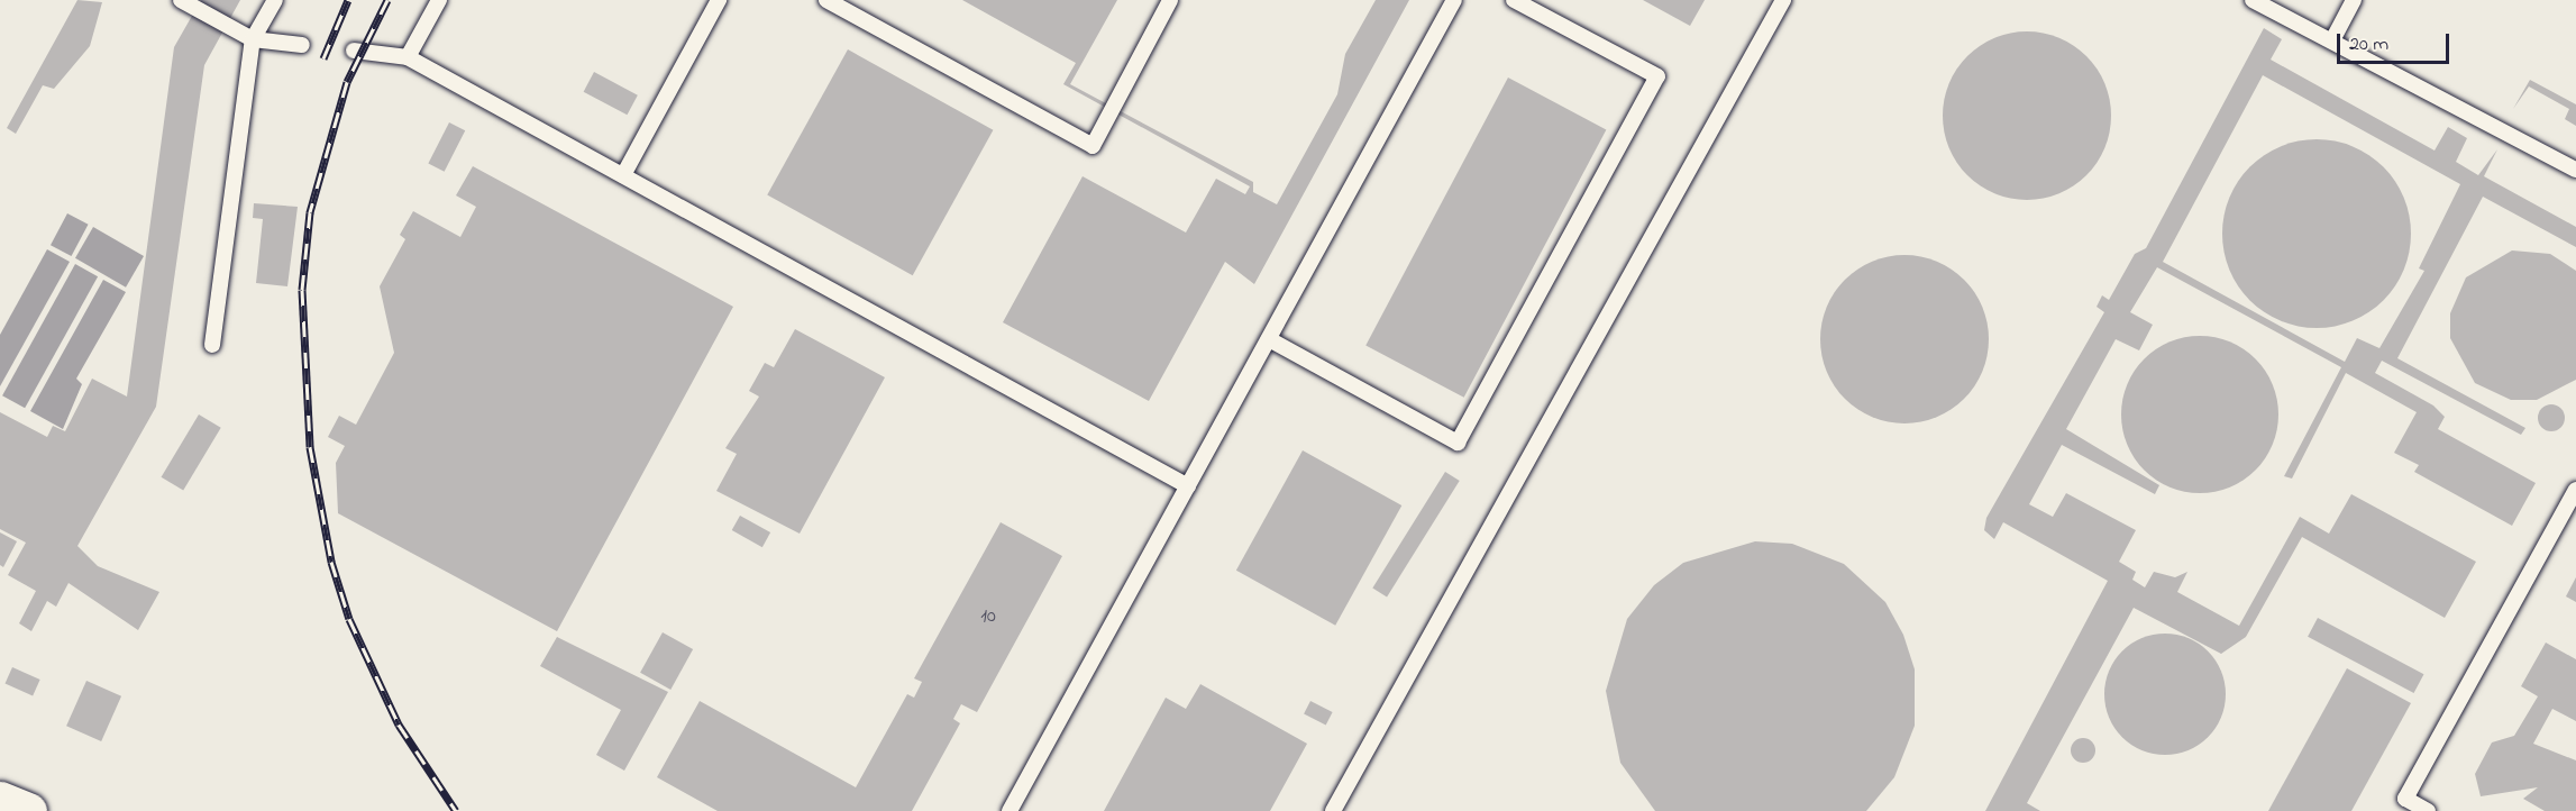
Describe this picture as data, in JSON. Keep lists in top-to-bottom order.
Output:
{
  "house_numbers": ["10"],
  "scale_bar": "20 m"
}
